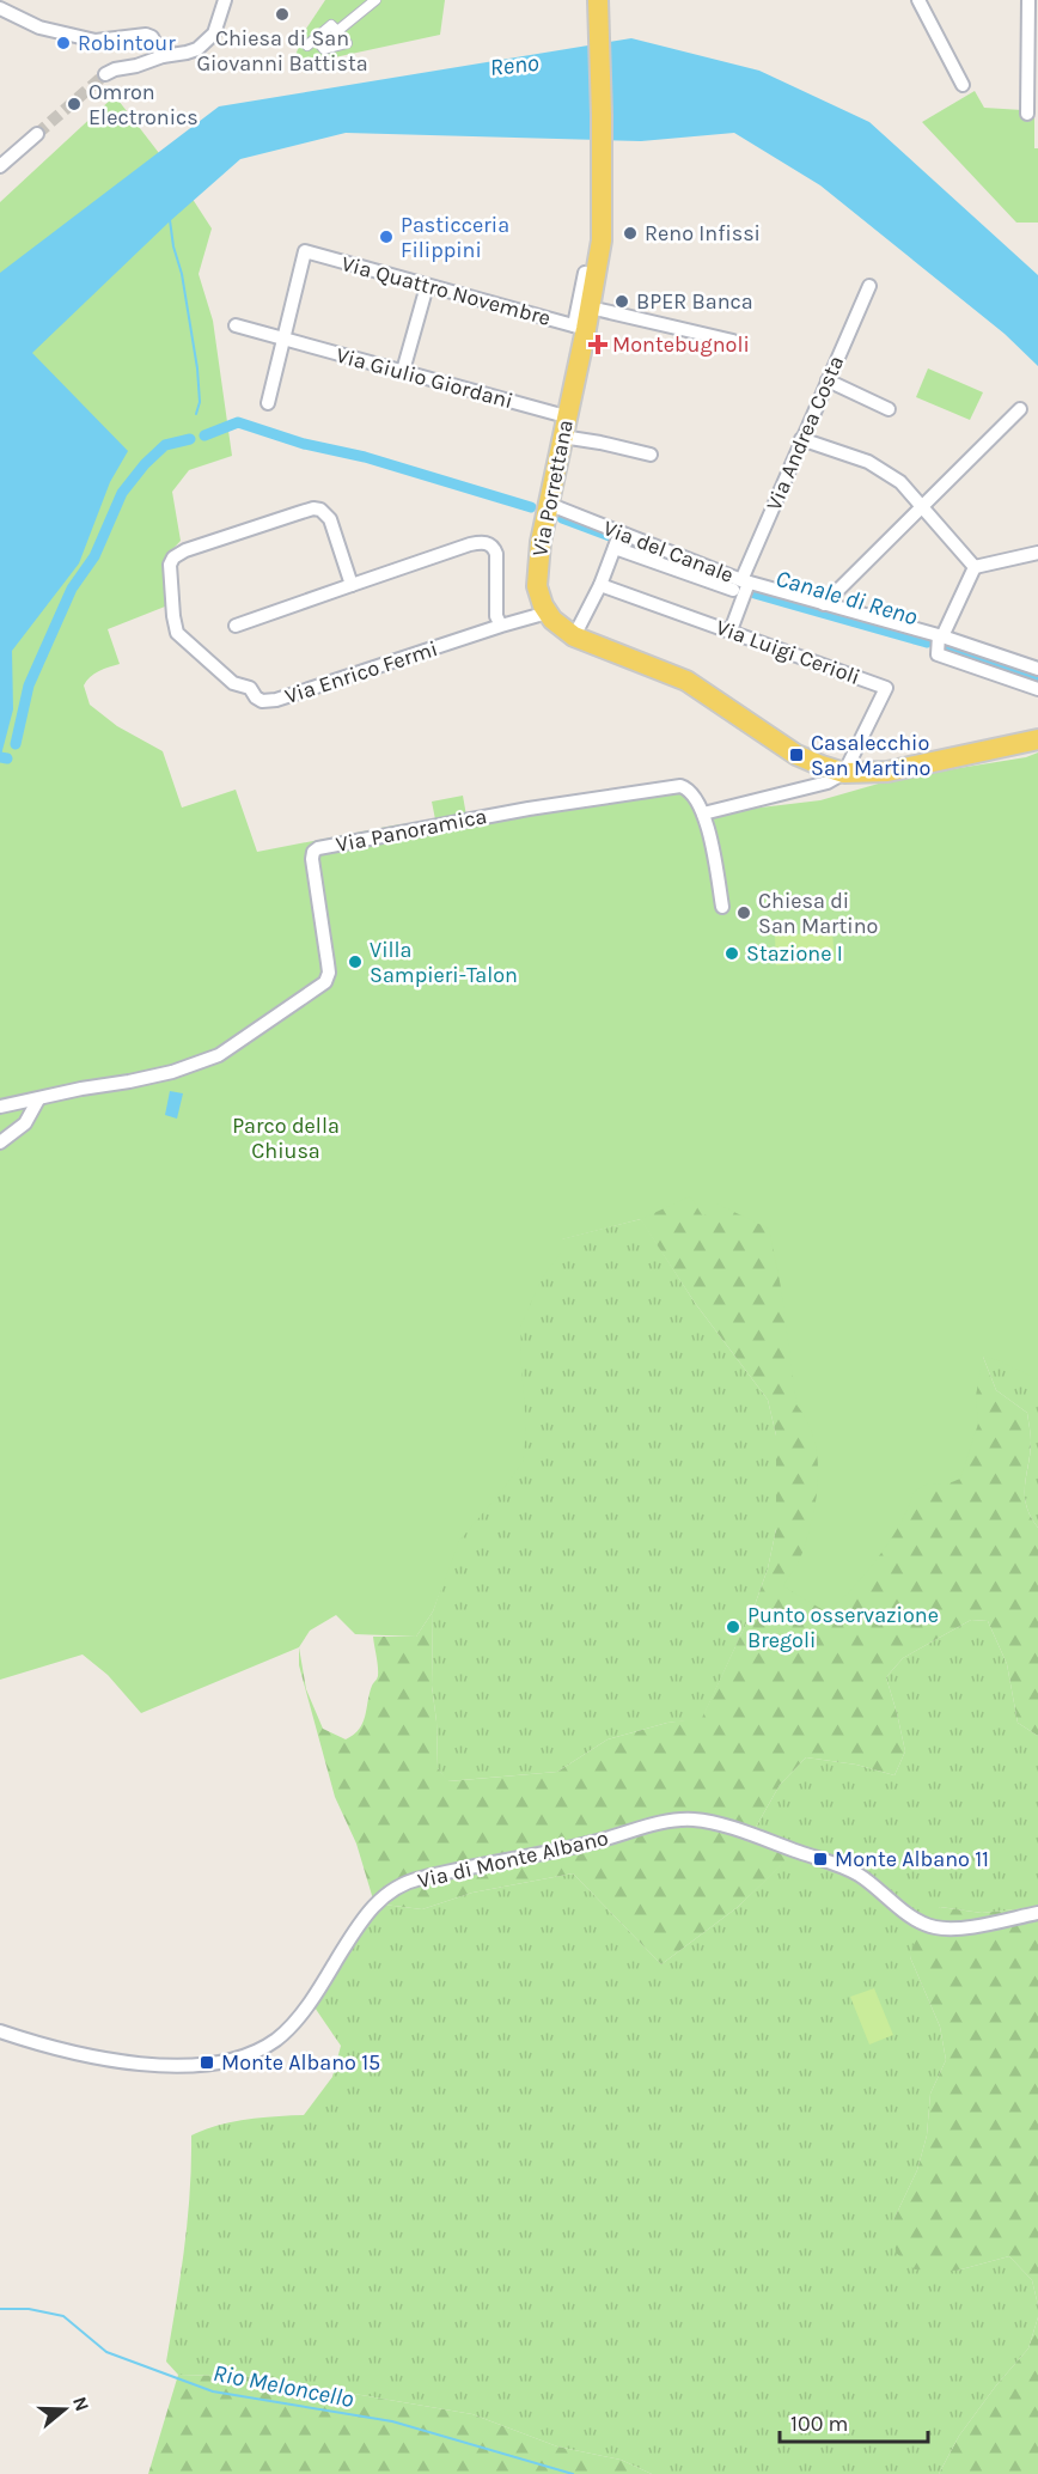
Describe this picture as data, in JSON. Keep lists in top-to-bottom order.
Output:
{
  "streets": {
    "main road": ["Via Porrettana"],
    "street": [
      "Via Quattro Novembre",
      "Via Giulio Giordani",
      "Via Andrea Costa",
      "Via del Canale",
      "Via Luigi Cerioli",
      "Via Enrico Fermi",
      "Via Panoramica",
      "Via di Monte Albano"
    ]
  },
  "crossings": [
    ["Via Quattro Novembre", "Via Giulio Giordani"],
    ["Via Quattro Novembre", "Via Porrettana"],
    ["Via Giulio Giordani", "Via Porrettana"],
    ["Via Andrea Costa", "Via del Canale"],
    ["Via Andrea Costa", "Via Luigi Cerioli"],
    ["Via Porrettana", "Via del Canale"]
  ],
  "water": ["Reno", "Canale di Reno", "Rio Meloncello"],
  "parks": ["Parco della Chiusa"],
  "places": {
    "other": [
      "Chiesa di San Giovanni Battista",
      "Robintour",
      "Omron Electronics",
      "Reno Infissi",
      "Pasticceria Filippini",
      "BPER Banca",
      "Chiesa di San Martino",
      "Stazione I",
      "Villa Sampieri-Talon",
      "Punto osservazione Bregoli"
    ],
    "health": ["Montebugnoli"],
    "transit": ["Casalecchio San Martino", "Monte Albano 11", "Monte Albano 15"]
  },
  "scale_bar": "100 m",
  "north": "right"
}
